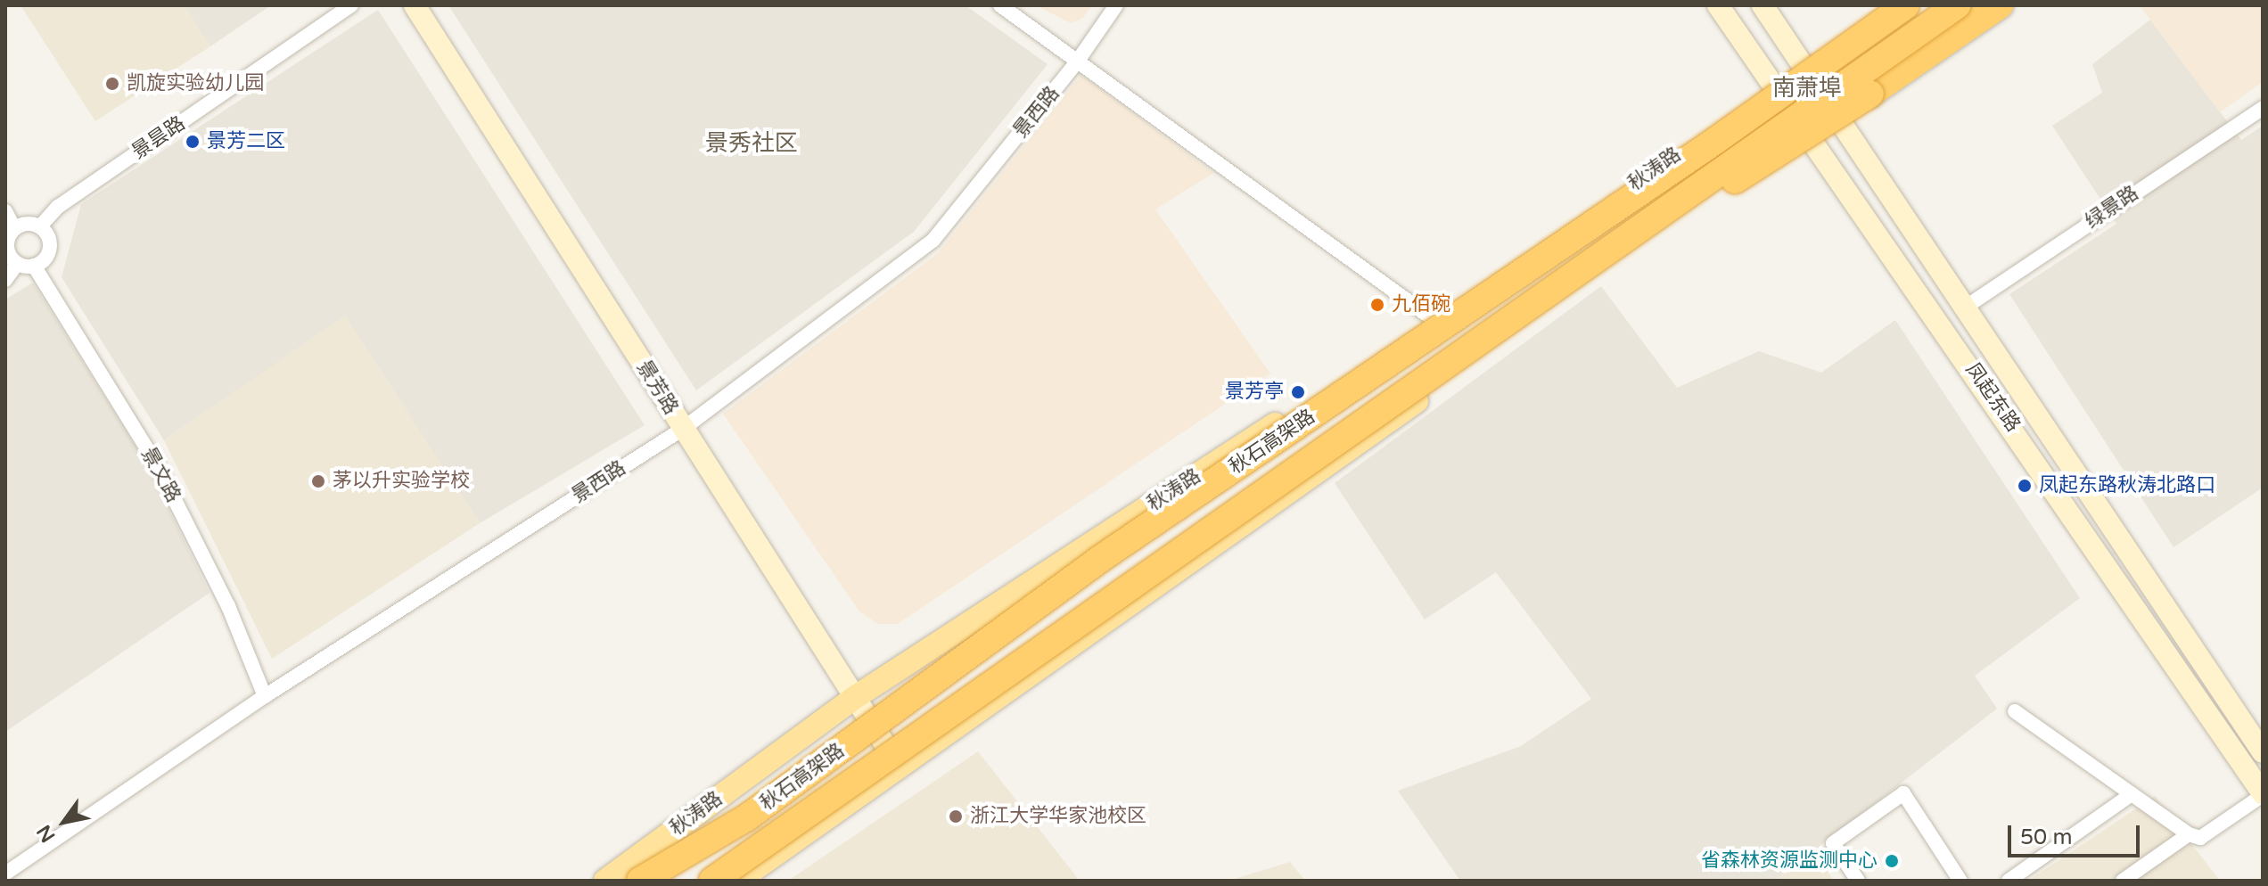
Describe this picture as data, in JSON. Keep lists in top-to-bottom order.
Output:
{
  "streets": {
    "highway": ["秋石高架路"],
    "main road": ["秋涛路", "景芳路", "凤起东路"],
    "street": [
      "景西路",
      "景昙路",
      "绿景路",
      "景文路"
    ]
  },
  "crossings": [
    ["景西路", "景芳路"],
    ["景西路", "景文路"],
    ["景昙路", "景文路"],
    ["秋涛路", "景芳路"],
    ["秋涛路", "凤起东路"],
    ["绿景路", "凤起东路"]
  ],
  "districts": ["南萧埠", "景秀社区"],
  "places": [
    "凯旋实验幼儿园",
    "景芳二区",
    "九佰碗",
    "景芳亭",
    "茅以升实验学校",
    "凤起东路秋涛北路口",
    "浙江大学华家池校区",
    "省森林资源监测中心"
  ],
  "scale_bar": "50 m",
  "north": "bottom left"
}
